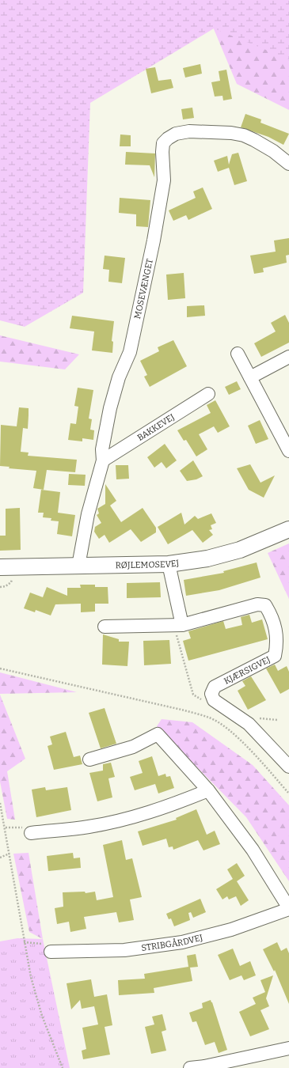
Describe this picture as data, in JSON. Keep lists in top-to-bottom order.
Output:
{
  "streets": {
    "street": [
      "MOSEVÆNGET",
      "BAKKEVEJ",
      "RØJLEMOSEVEJ",
      "KJÆRSIGVEJ",
      "STRIBGÅRDVEJ"
    ]
  },
  "crossings": [
    ["MOSEVÆNGET", "BAKKEVEJ"],
    ["MOSEVÆNGET", "RØJLEMOSEVEJ"]
  ]
}
